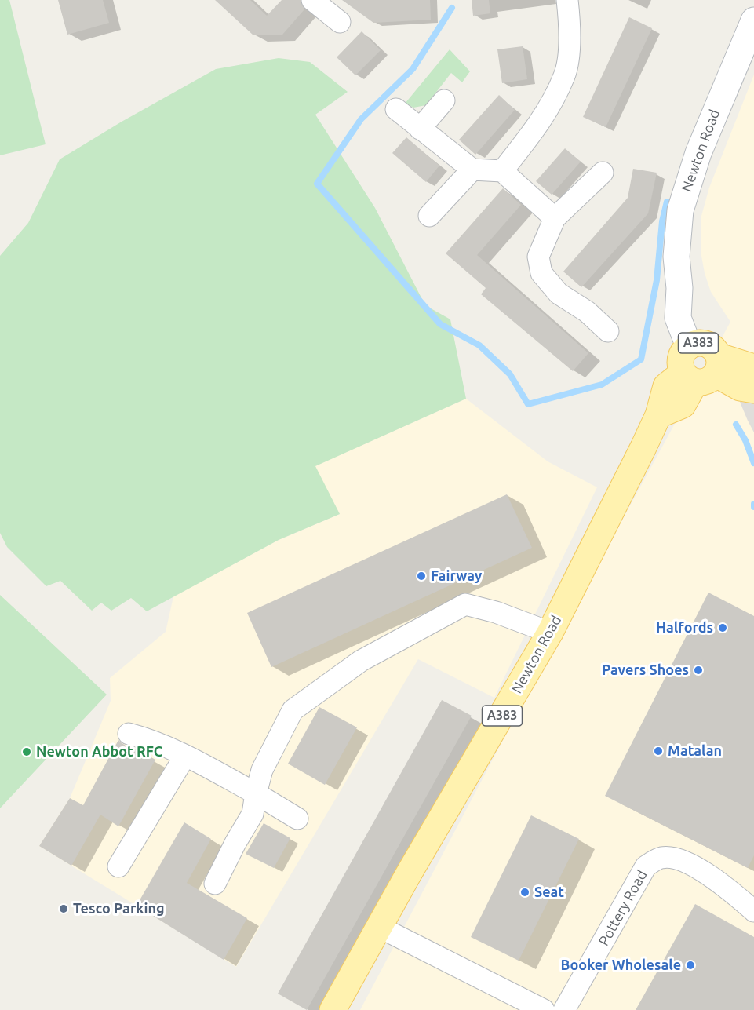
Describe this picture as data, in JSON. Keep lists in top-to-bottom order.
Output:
{
  "streets": {
    "main road": ["Newton Road", "A383"],
    "street": ["Pottery Road"]
  },
  "crossings": [
    ["Newton Road", "A383"]
  ],
  "places": [
    "Fairway",
    "Halfords",
    "Pavers Shoes",
    "Matalan",
    "Newton Abbot RFC",
    "Seat",
    "Tesco Parking",
    "Booker Wholesale"
  ]
}
